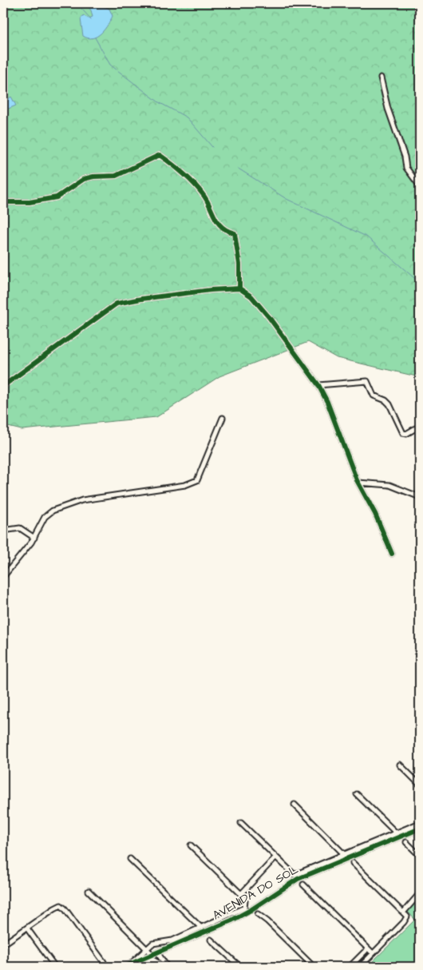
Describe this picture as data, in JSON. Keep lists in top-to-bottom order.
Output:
{
  "streets": {
    "street": ["AVENIDA DO SOL"]
  }
}
